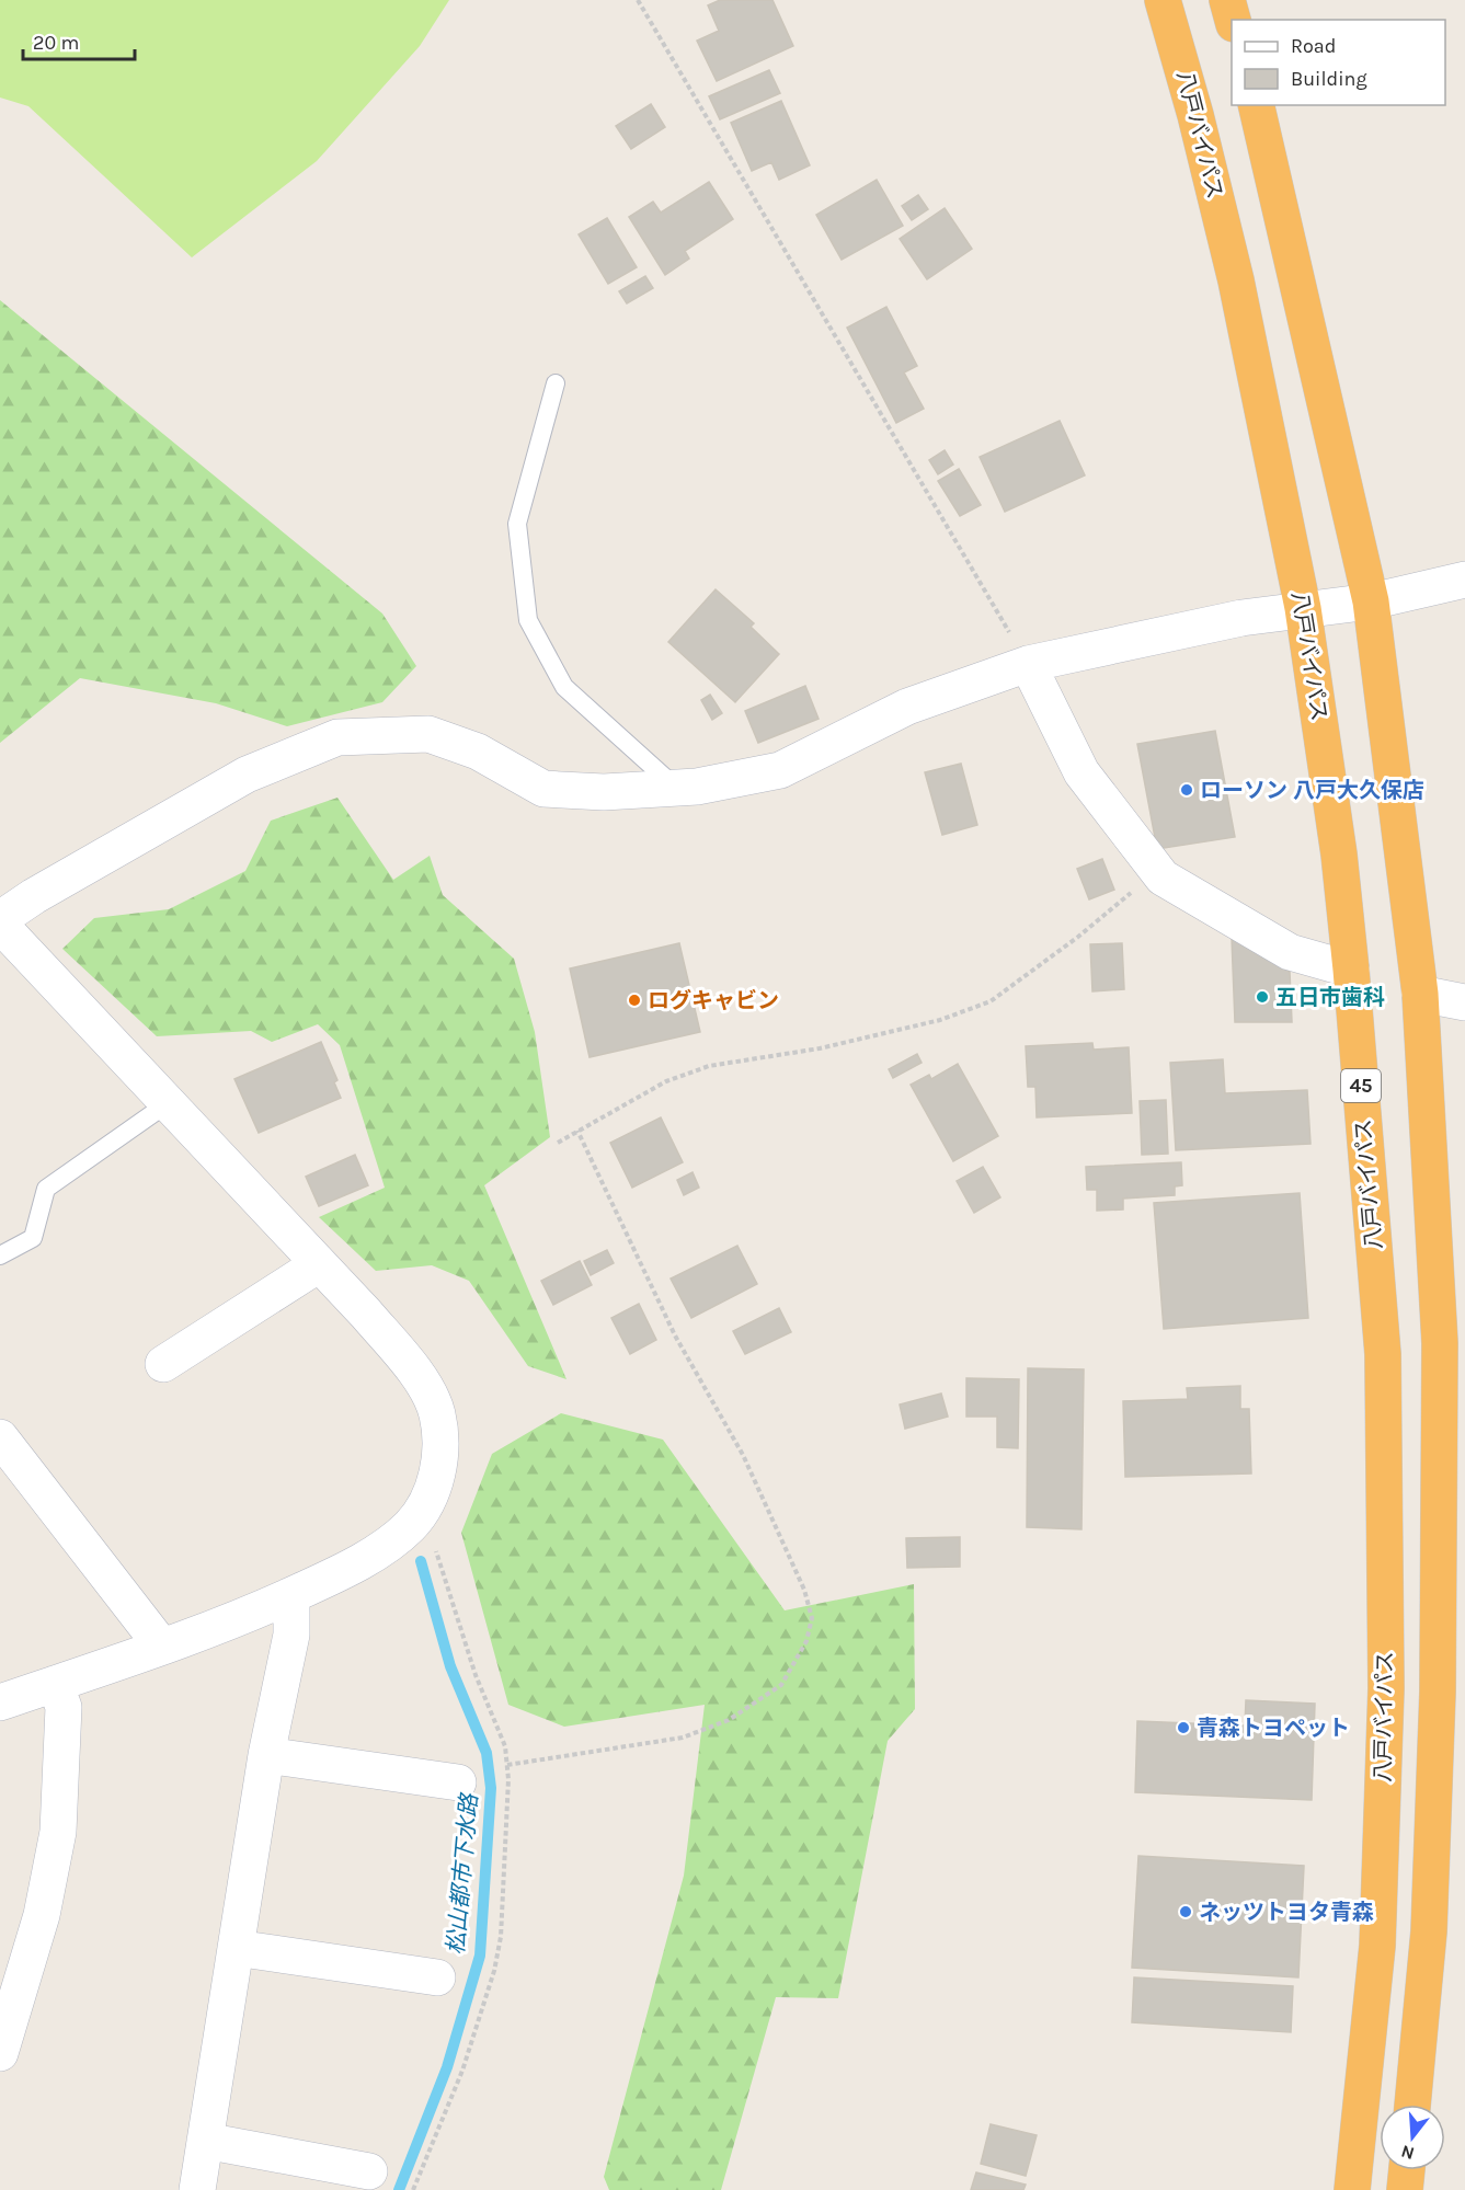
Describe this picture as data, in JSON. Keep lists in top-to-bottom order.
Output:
{
  "streets": {
    "highway": ["八戸バイパス", "45"]
  },
  "water": ["松山都市下水路"],
  "places": [
    "ローソン 八戸大久保店",
    "五日市歯科",
    "ログキャビン",
    "青森トヨペット",
    "ネッツトヨタ青森"
  ],
  "legend": ["Road", "Building"],
  "scale_bar": "20 m",
  "north": "bottom"
}
